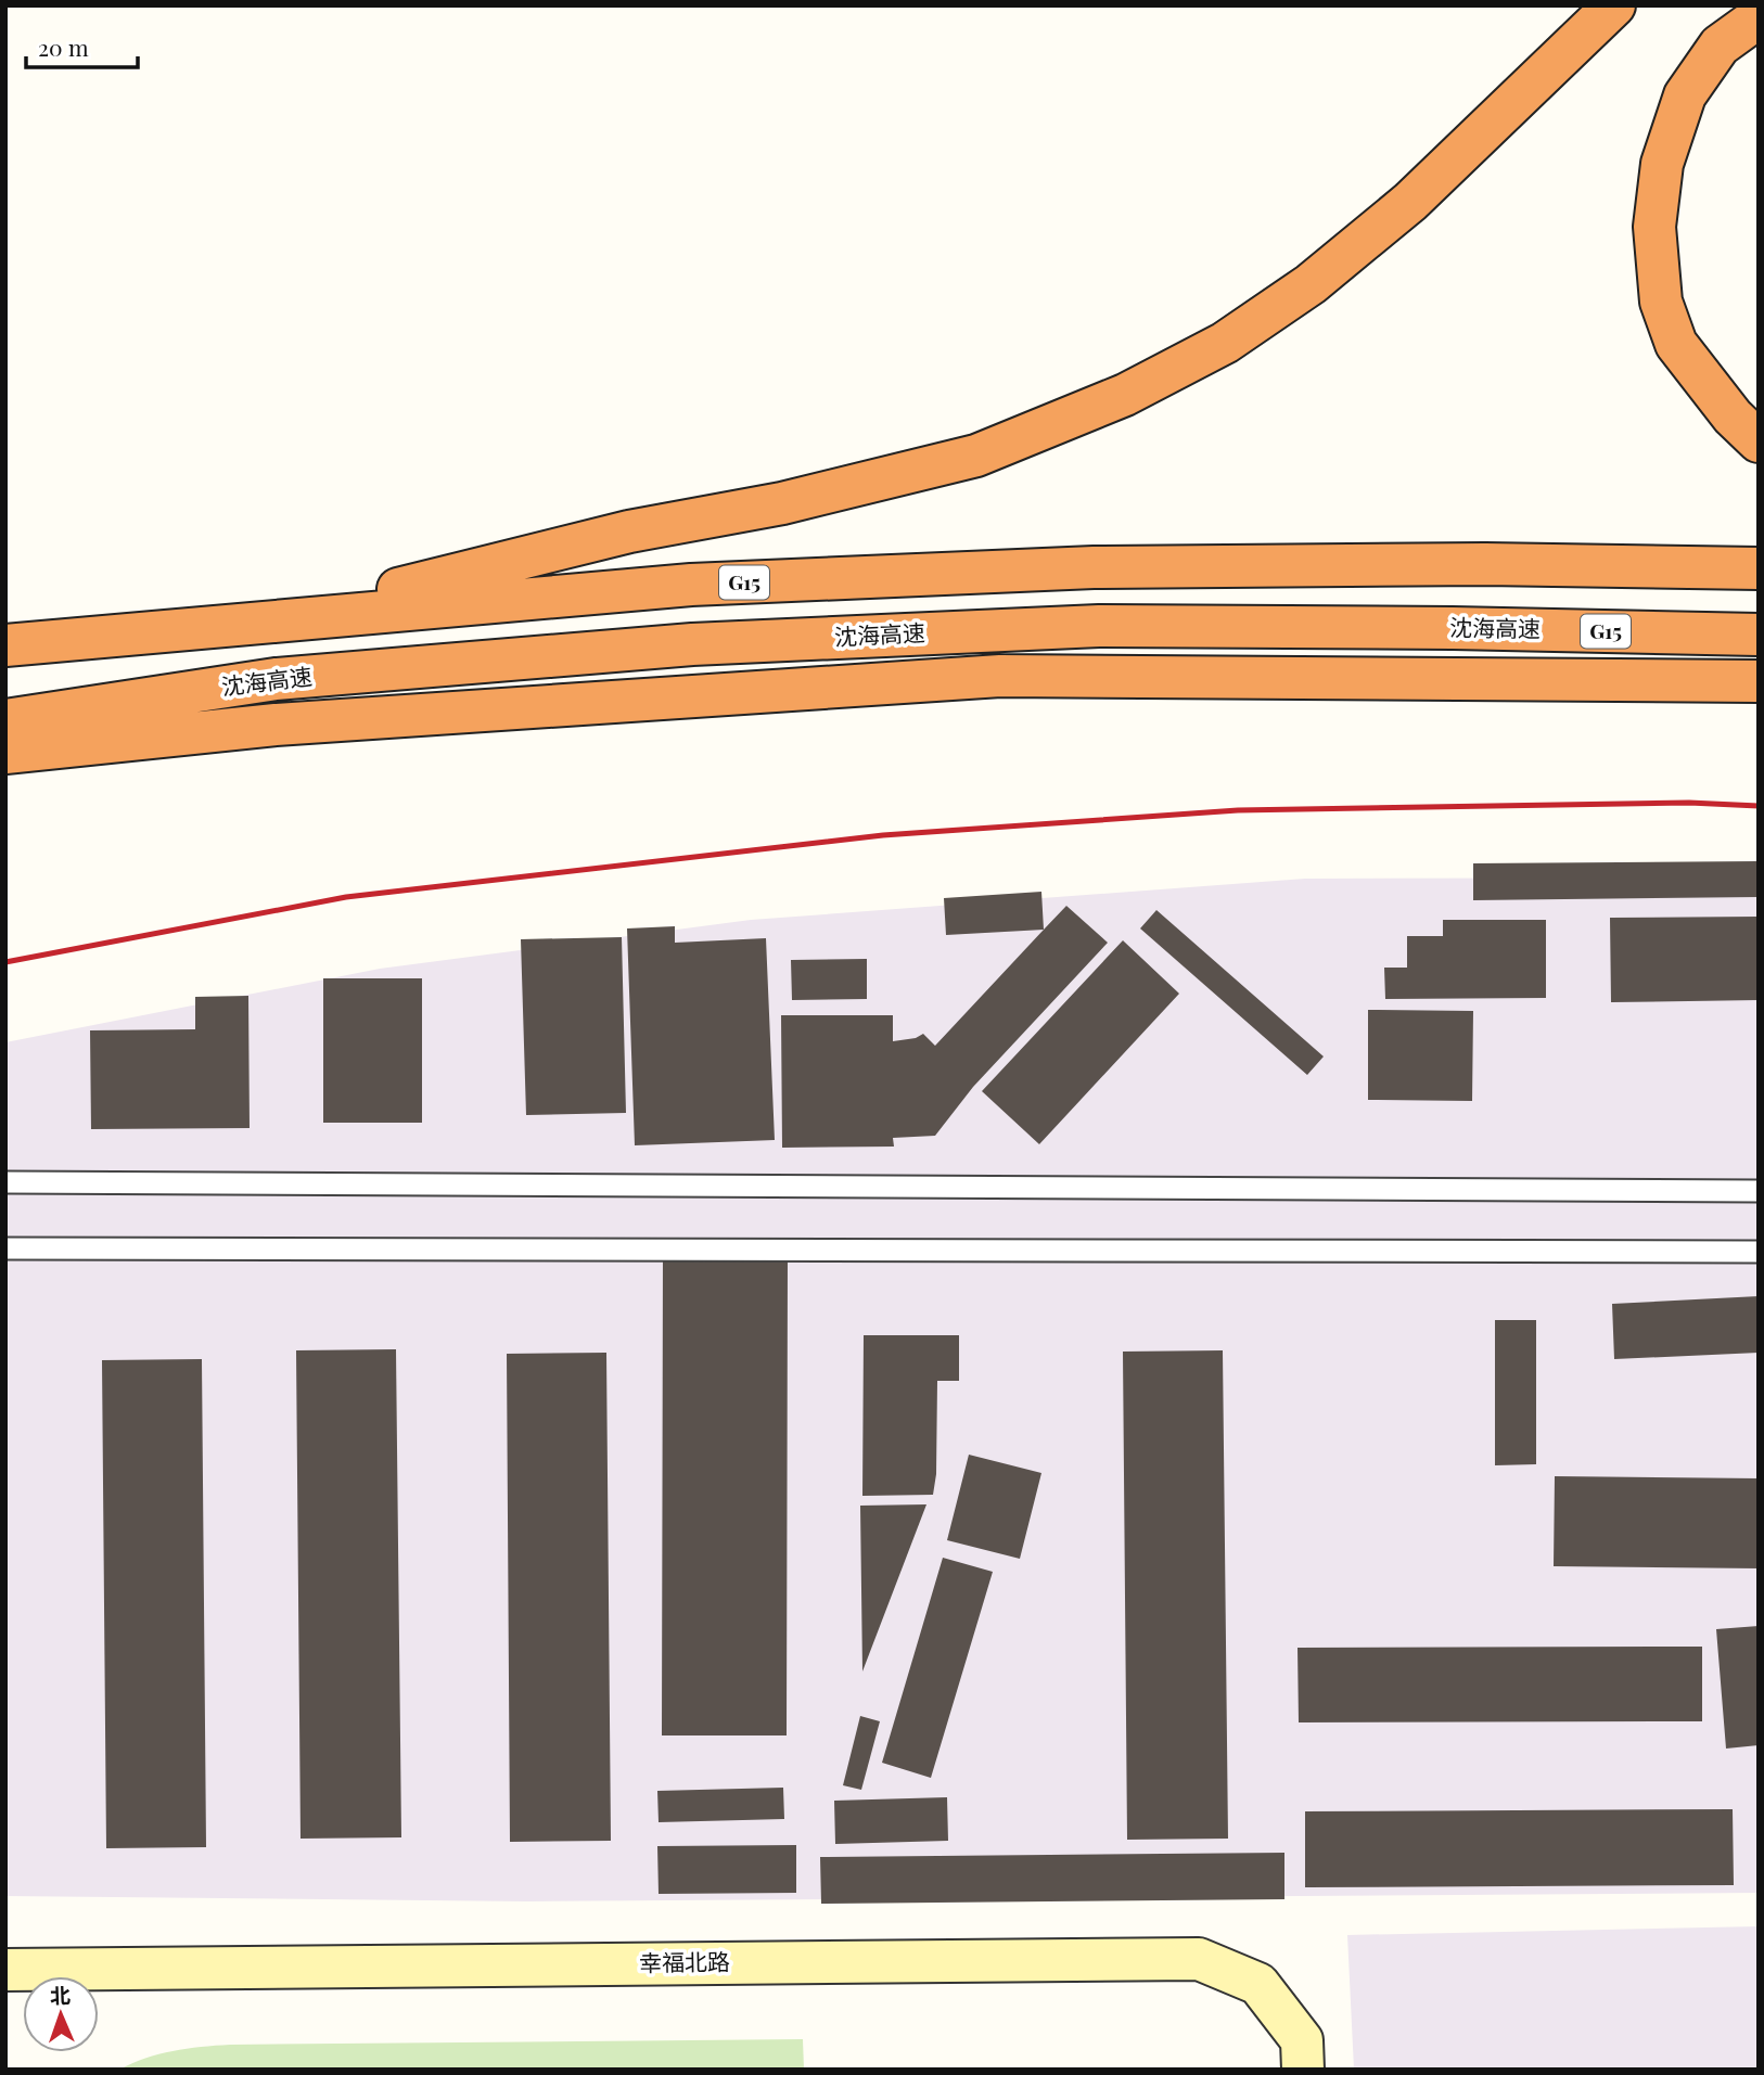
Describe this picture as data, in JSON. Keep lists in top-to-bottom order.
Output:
{
  "streets": {
    "highway": ["G15", "沈海高速"],
    "main road": ["幸福北路"]
  },
  "scale_bar": "20 m",
  "north": "top"
}
